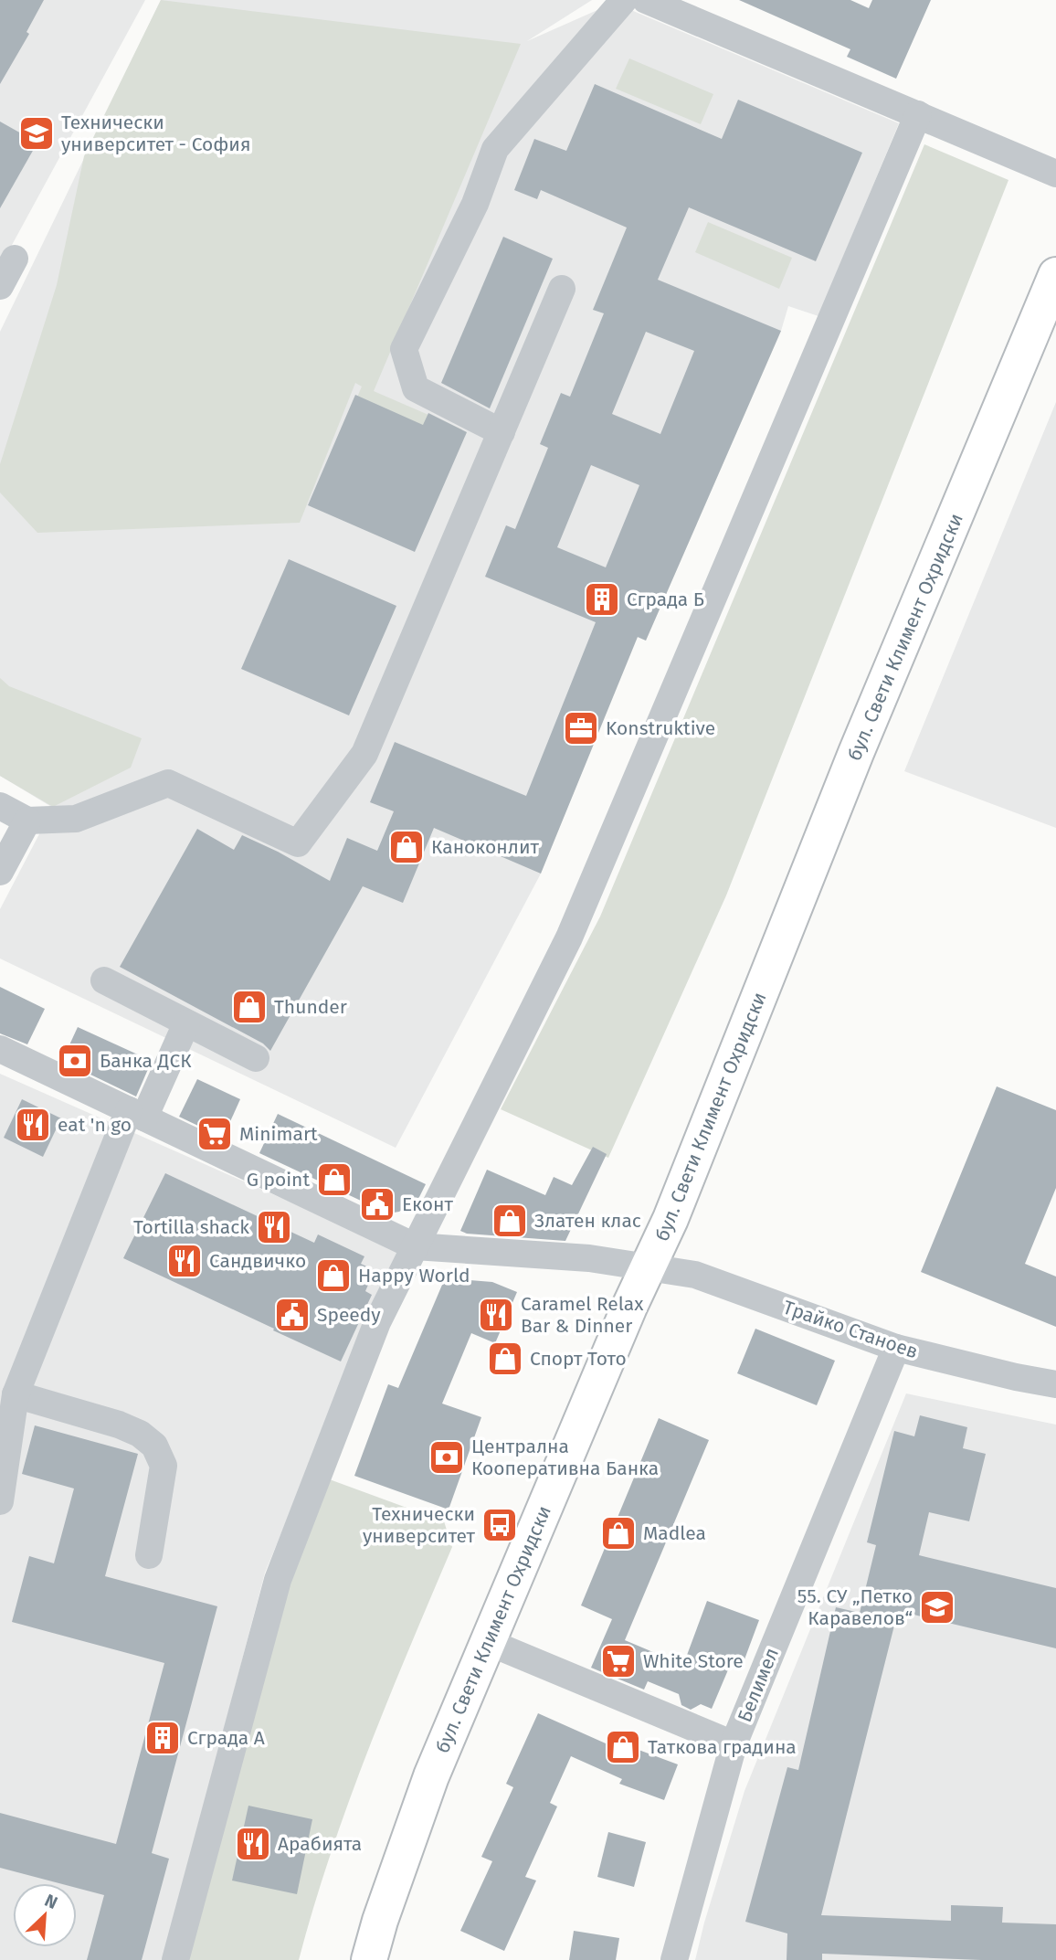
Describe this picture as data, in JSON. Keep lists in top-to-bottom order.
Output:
{
  "streets": {
    "main road": ["бул. Свети Климент Охридски"],
    "street": ["Трайко Станоев", "Белимел"]
  },
  "crossings": [
    ["бул. Свети Климент Охридски", "Трайко Станоев"],
    ["Трайко Станоев", "Белимел"]
  ],
  "places": {
    "school or university": ["Технически университет - София", "55. СУ „Петко Каравелов“"],
    "building": ["Сграда Б", "Сграда А"],
    "office": ["Konstruktive"],
    "shop": [
      "Каноконлит",
      "Thunder",
      "G point",
      "Златен клас",
      "Happy World",
      "Спорт Тото",
      "Madlea",
      "Таткова градина"
    ],
    "bank": ["Банка ДСК", "Централна Кооперативна Банка"],
    "restaurant": [
      "eat 'n go",
      "Tortilla shack",
      "Сандвичко",
      "Caramel Relax Bar & Dinner",
      "Арабията"
    ],
    "supermarket": ["Minimart", "White Store"],
    "public building": ["Еконт", "Speedy"],
    "bus stop": ["Технически университет"]
  },
  "north": "top right"
}
